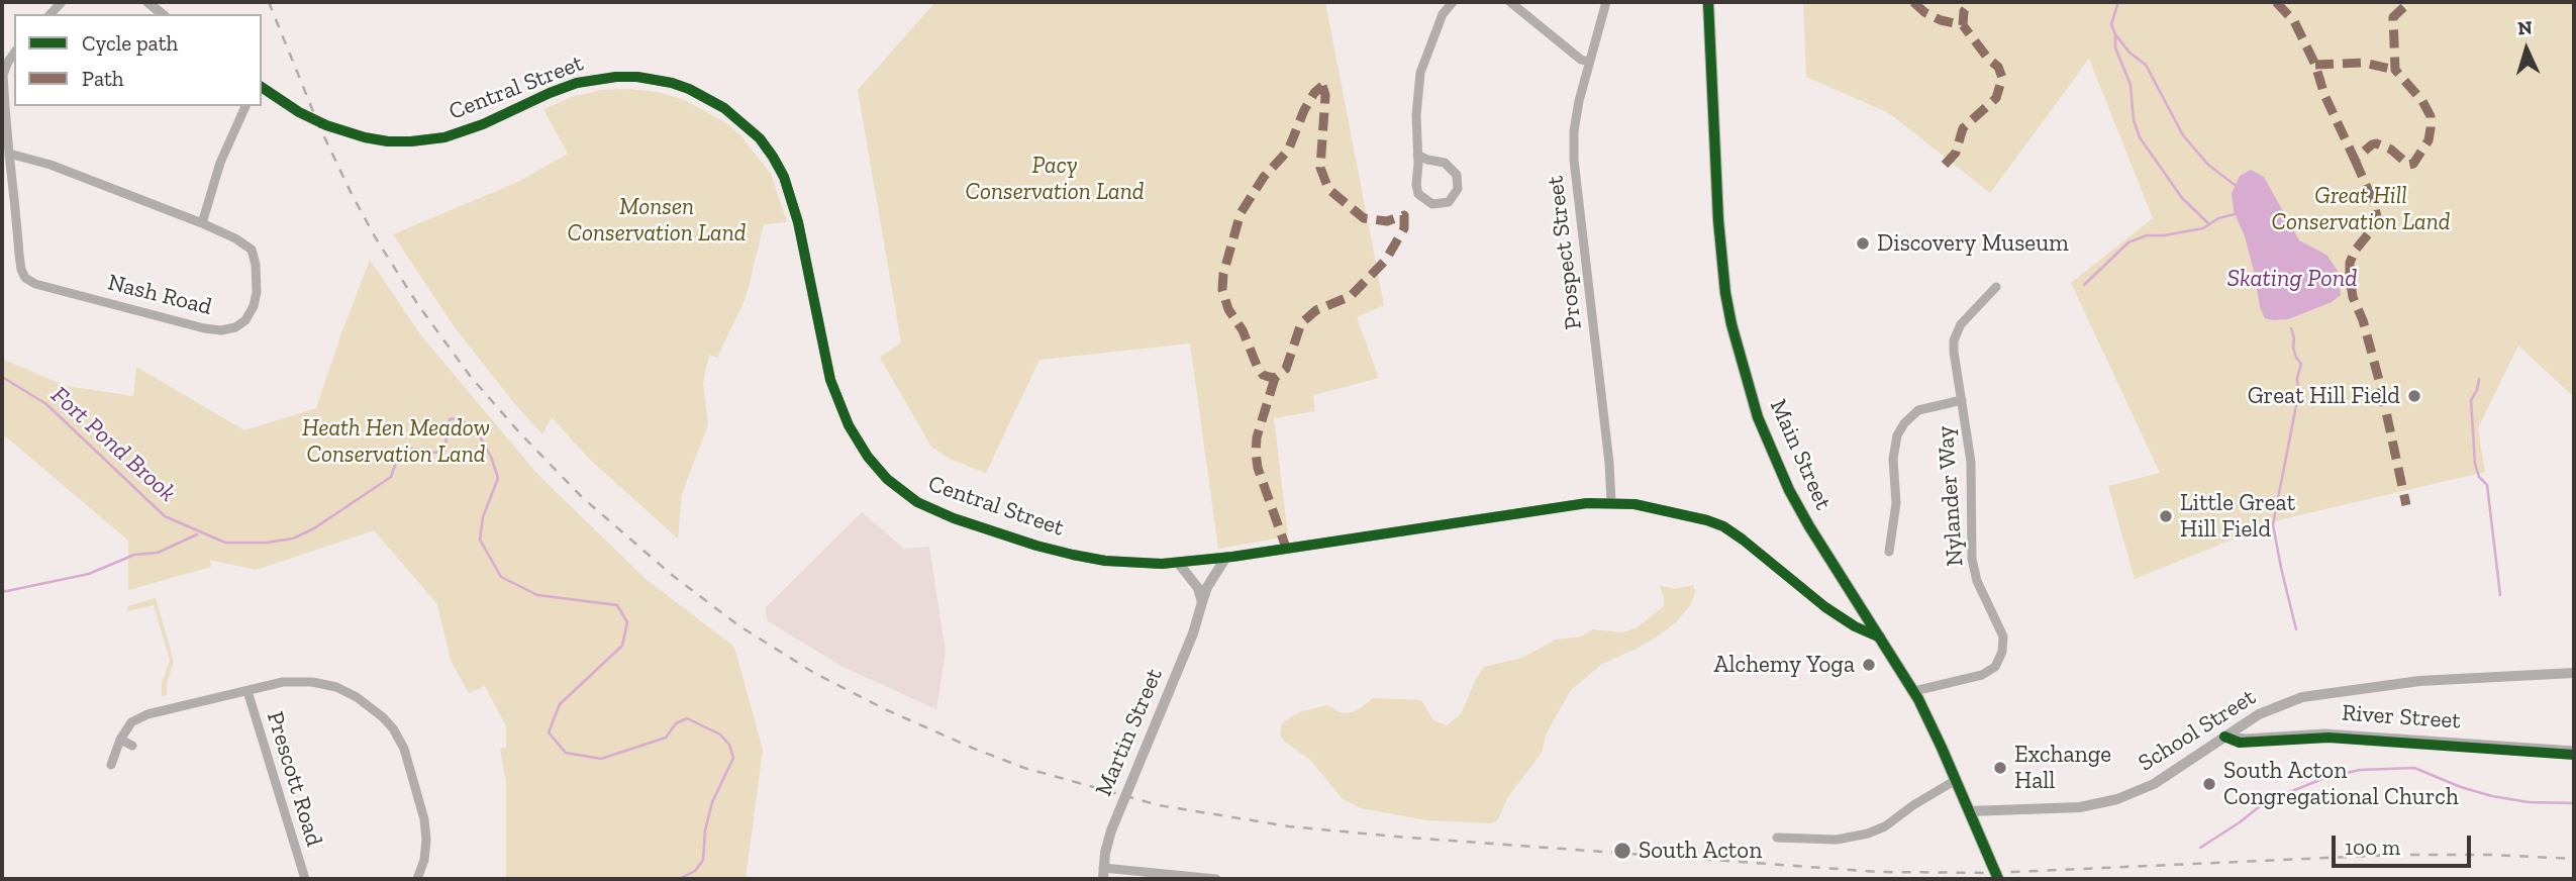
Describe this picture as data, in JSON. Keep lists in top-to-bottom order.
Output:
{
  "streets": {
    "main road": ["Main Street"],
    "street": [
      "Central Street",
      "Prospect Street",
      "Nash Road",
      "Nylander Way",
      "River Street",
      "School Street",
      "Martin Street",
      "Prescott Road"
    ]
  },
  "crossings": [
    ["Central Street", "Prospect Street"],
    ["Central Street", "Main Street"],
    ["Central Street", "Martin Street"],
    ["Main Street", "Nylander Way"],
    ["Main Street", "School Street"],
    ["River Street", "School Street"]
  ],
  "water": ["Skating Pond", "Fort Pond Brook"],
  "parks": [
    "Pacy Conservation Land",
    "Great Hill Conservation Land",
    "Monsen Conservation Land",
    "Heath Hen Meadow Conservation Land"
  ],
  "places": [
    "Discovery Museum",
    "Great Hill Field",
    "Little Great Hill Field",
    "Alchemy Yoga",
    "Exchange Hall",
    "South Acton Congregational Church",
    "South Acton"
  ],
  "legend": ["Cycle path", "Path"],
  "scale_bar": "100 m",
  "north": "top"
}
